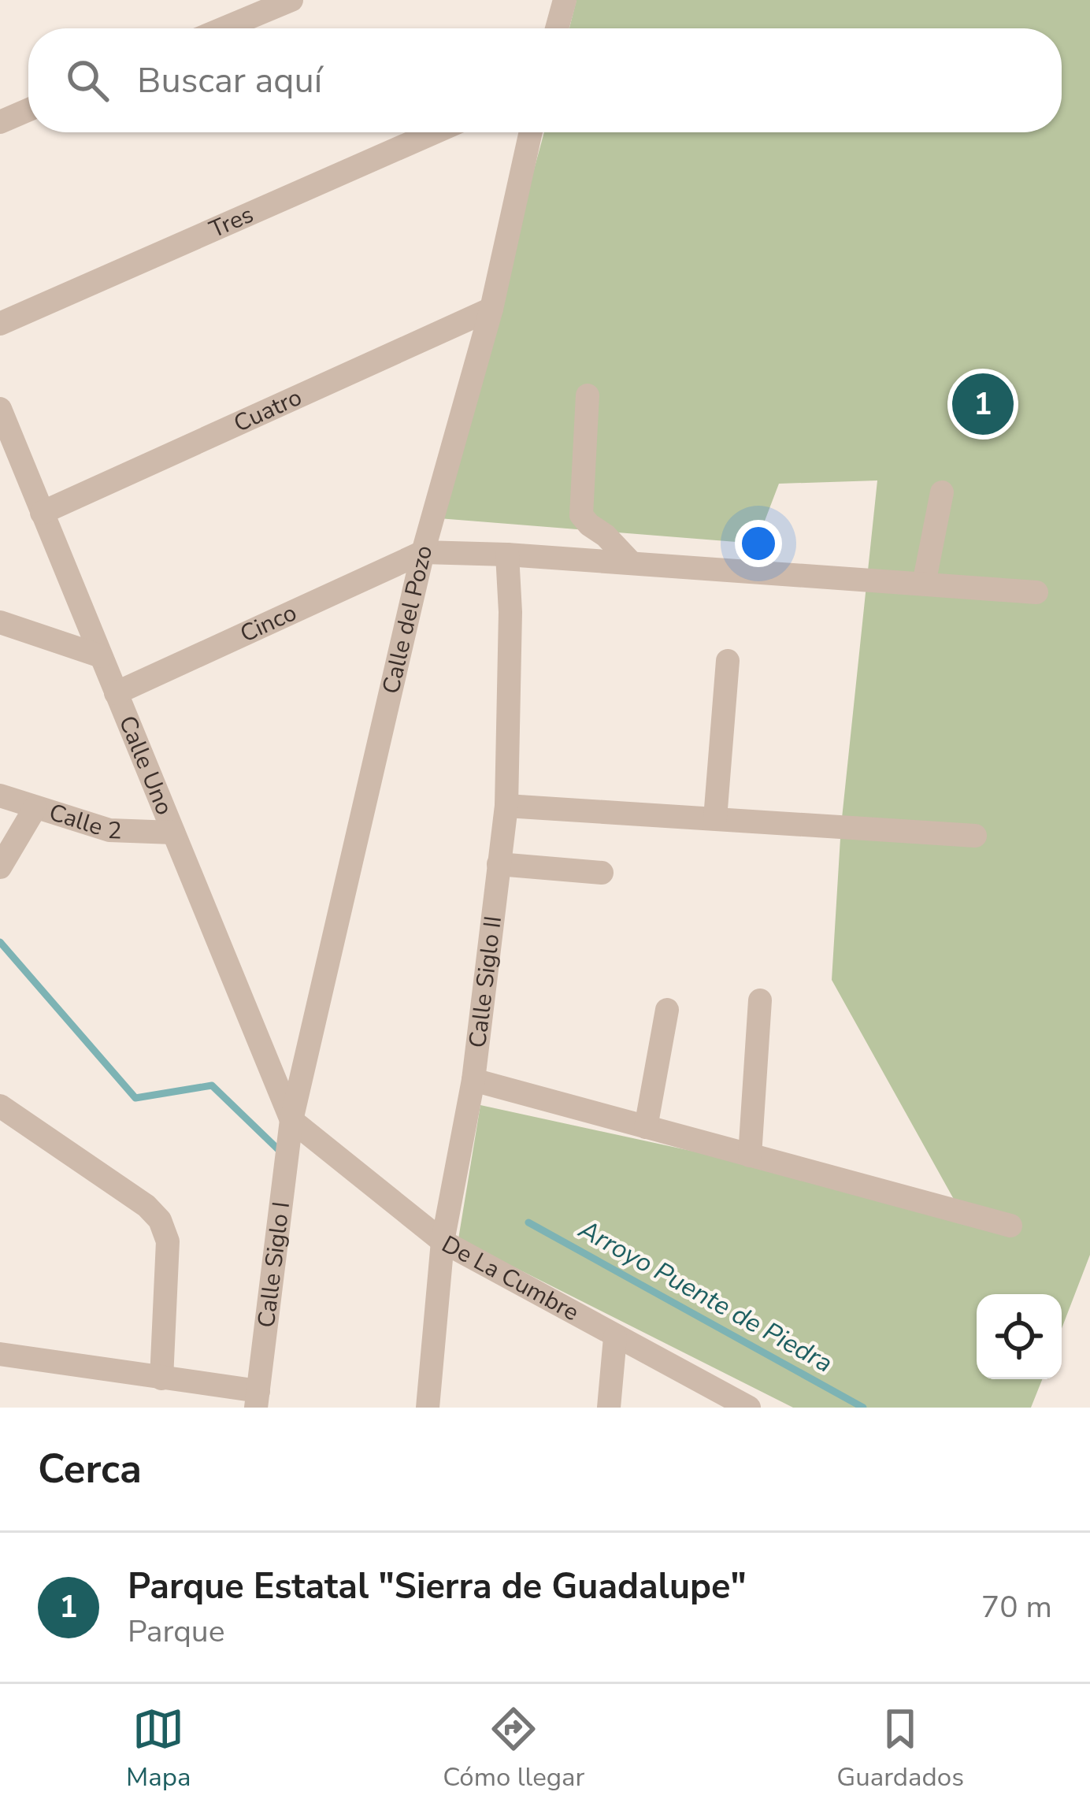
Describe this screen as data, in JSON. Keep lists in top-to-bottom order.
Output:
{
  "streets": {
    "street": [
      "Tres",
      "Cuatro",
      "Calle del Pozo",
      "Cinco",
      "Calle Uno",
      "Calle 2",
      "Calle Siglo II",
      "Calle Siglo I",
      "De La Cumbre"
    ]
  },
  "crossings": [
    ["Cuatro", "Calle del Pozo"],
    ["Cuatro", "Calle Uno"],
    ["Calle del Pozo", "Cinco"],
    ["Calle del Pozo", "Calle Uno"],
    ["Calle del Pozo", "Calle Siglo I"],
    ["Calle del Pozo", "De La Cumbre"],
    ["Cinco", "Calle Uno"],
    ["Calle Uno", "Calle 2"],
    ["Calle Uno", "Calle Siglo I"],
    ["Calle Uno", "De La Cumbre"],
    ["Calle Siglo II", "De La Cumbre"],
    ["Calle Siglo I", "De La Cumbre"]
  ],
  "water": ["Arroyo Puente de Piedra"],
  "page": {
    "search": "Buscar aquí",
    "pins": "1",
    "heading": "Cerca",
    "list": [
      {
        "mark": "1",
        "name": "Parque Estatal \"Sierra de Guadalupe\"",
        "note": "Parque",
        "value": "70 m"
      }
    ],
    "nav": ["Mapa", "Cómo llegar", "Guardados"]
  }
}
